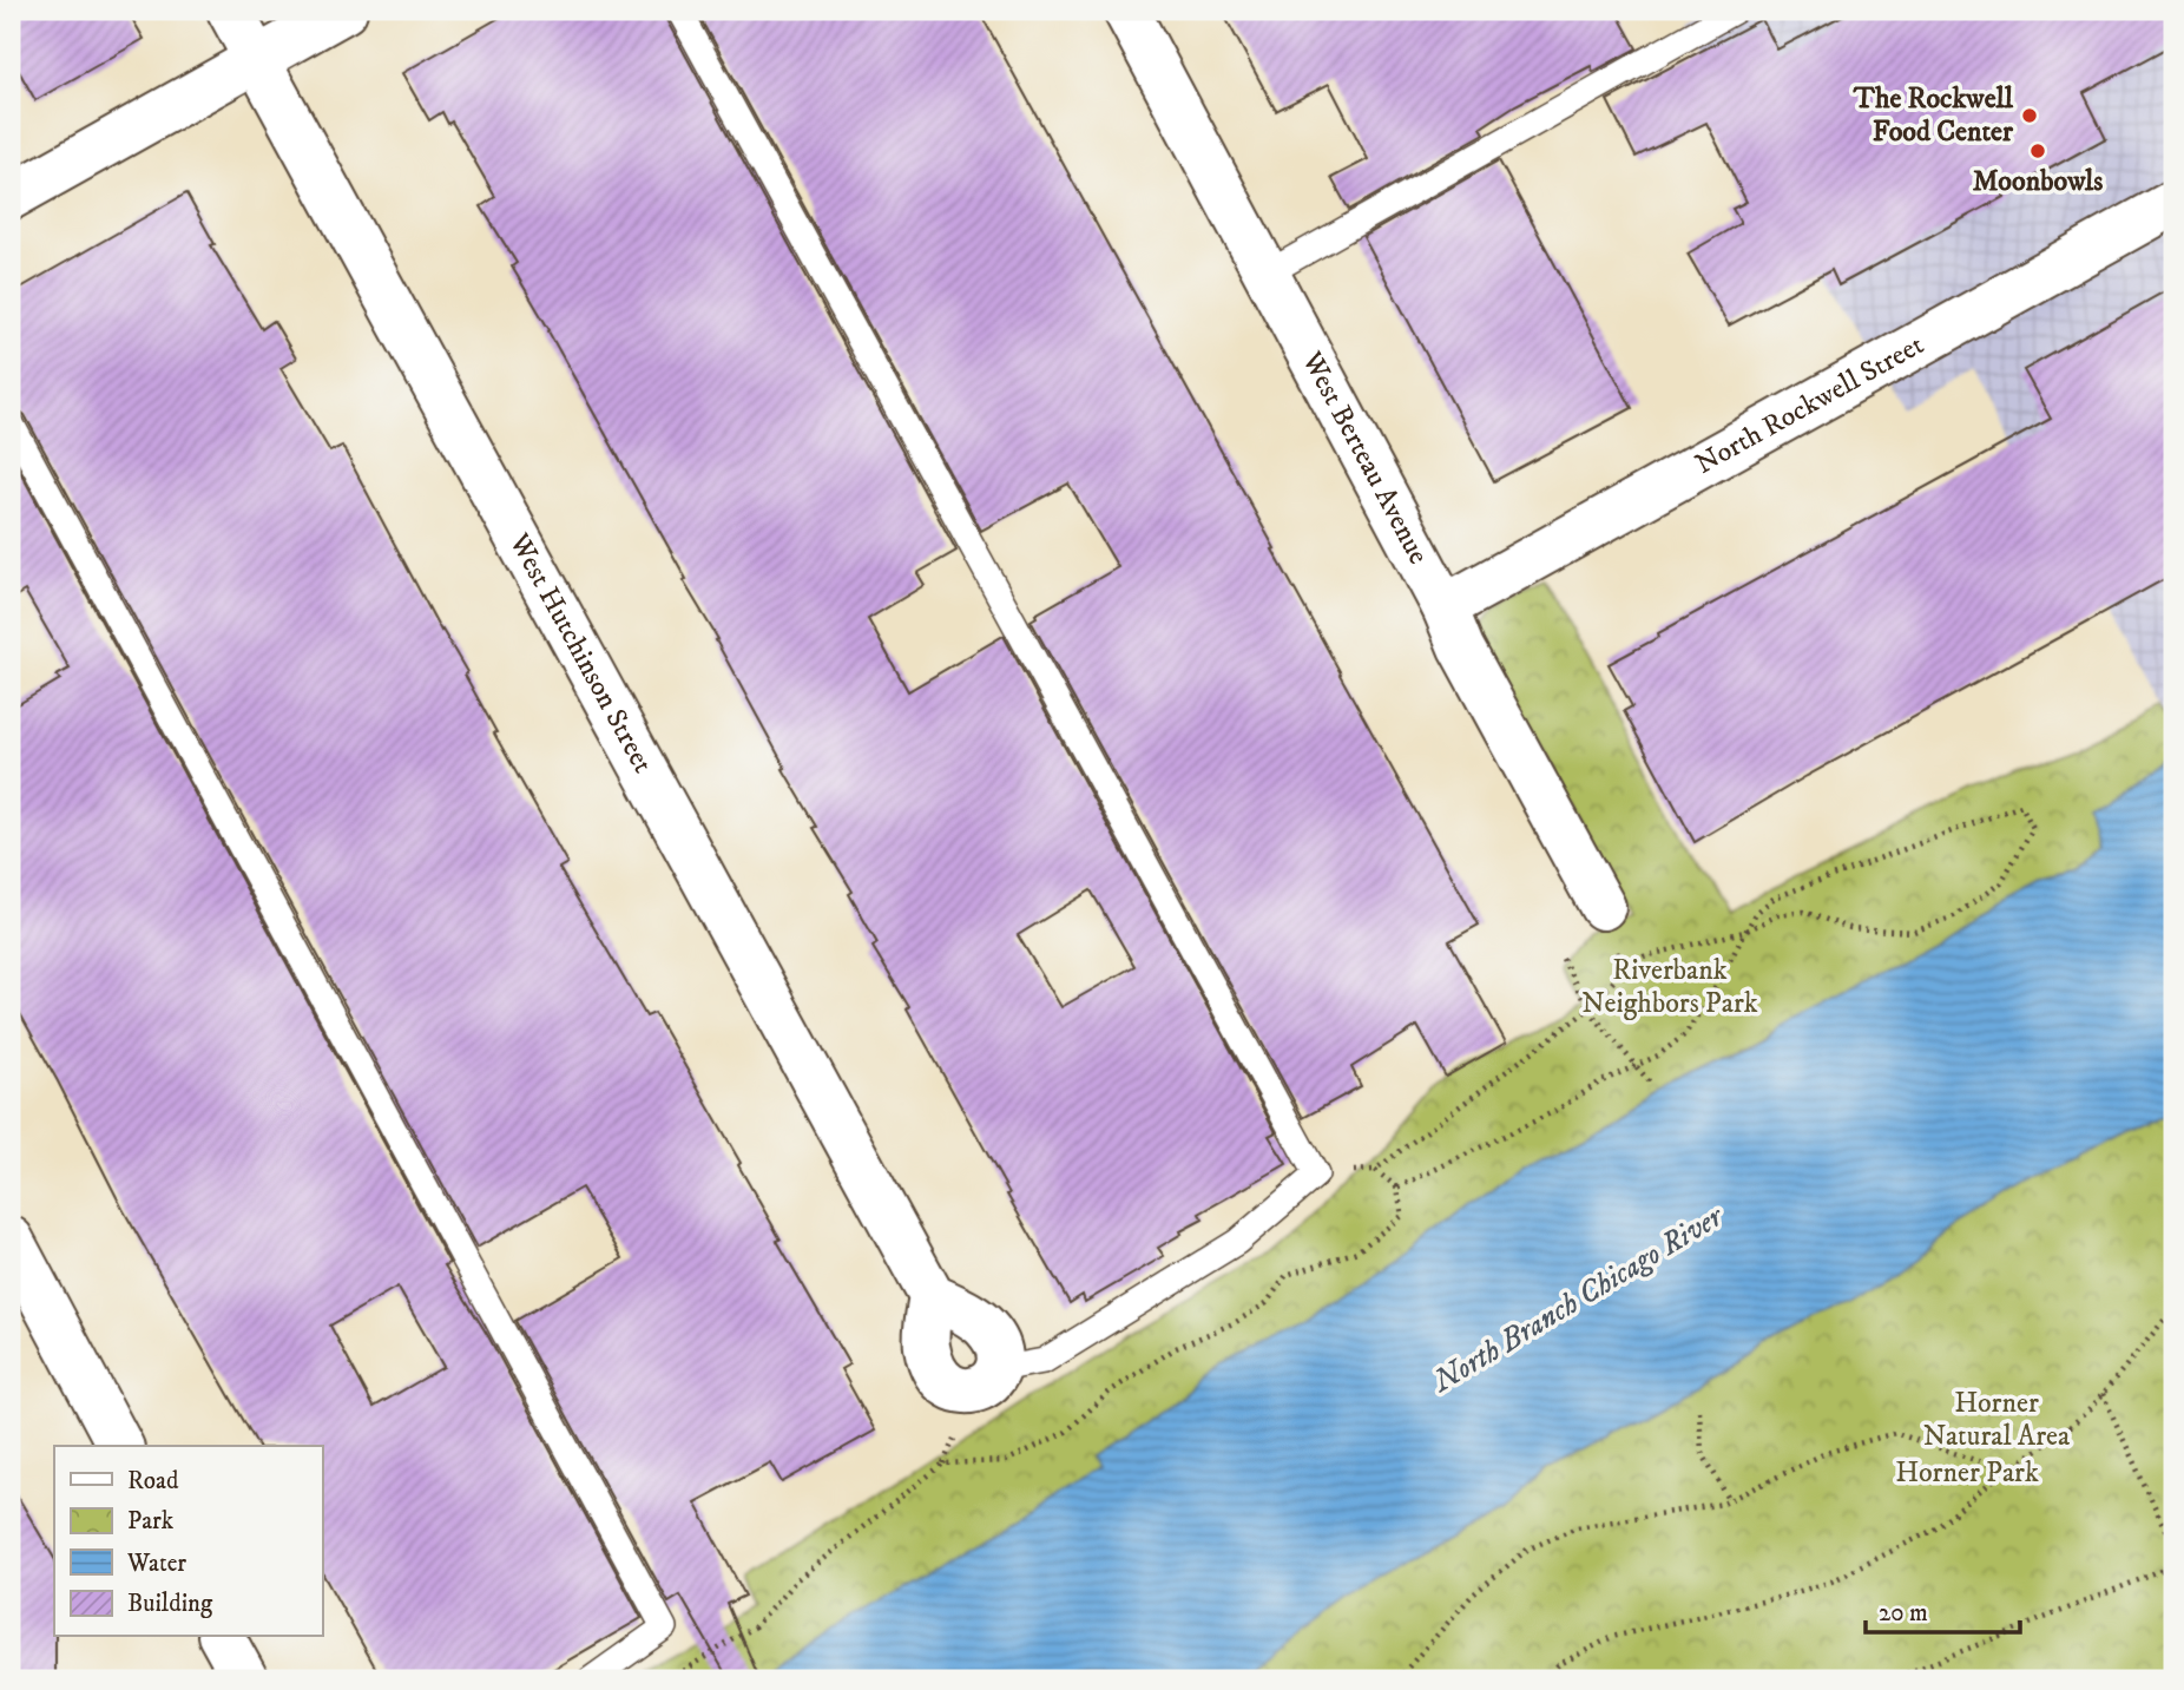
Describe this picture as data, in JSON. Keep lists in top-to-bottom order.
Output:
{
  "streets": {
    "street": ["North Rockwell Street", "West Berteau Avenue", "West Hutchinson Street"]
  },
  "crossings": [
    ["North Rockwell Street", "West Berteau Avenue"]
  ],
  "water": ["North Branch Chicago River"],
  "parks": ["Riverbank Neighbors Park", "Horner Natural Area", "Horner Park"],
  "places": ["The Rockwell Food Center", "Moonbowls"],
  "legend": [
    "Road",
    "Park",
    "Water",
    "Building"
  ],
  "scale_bar": "20 m"
}
